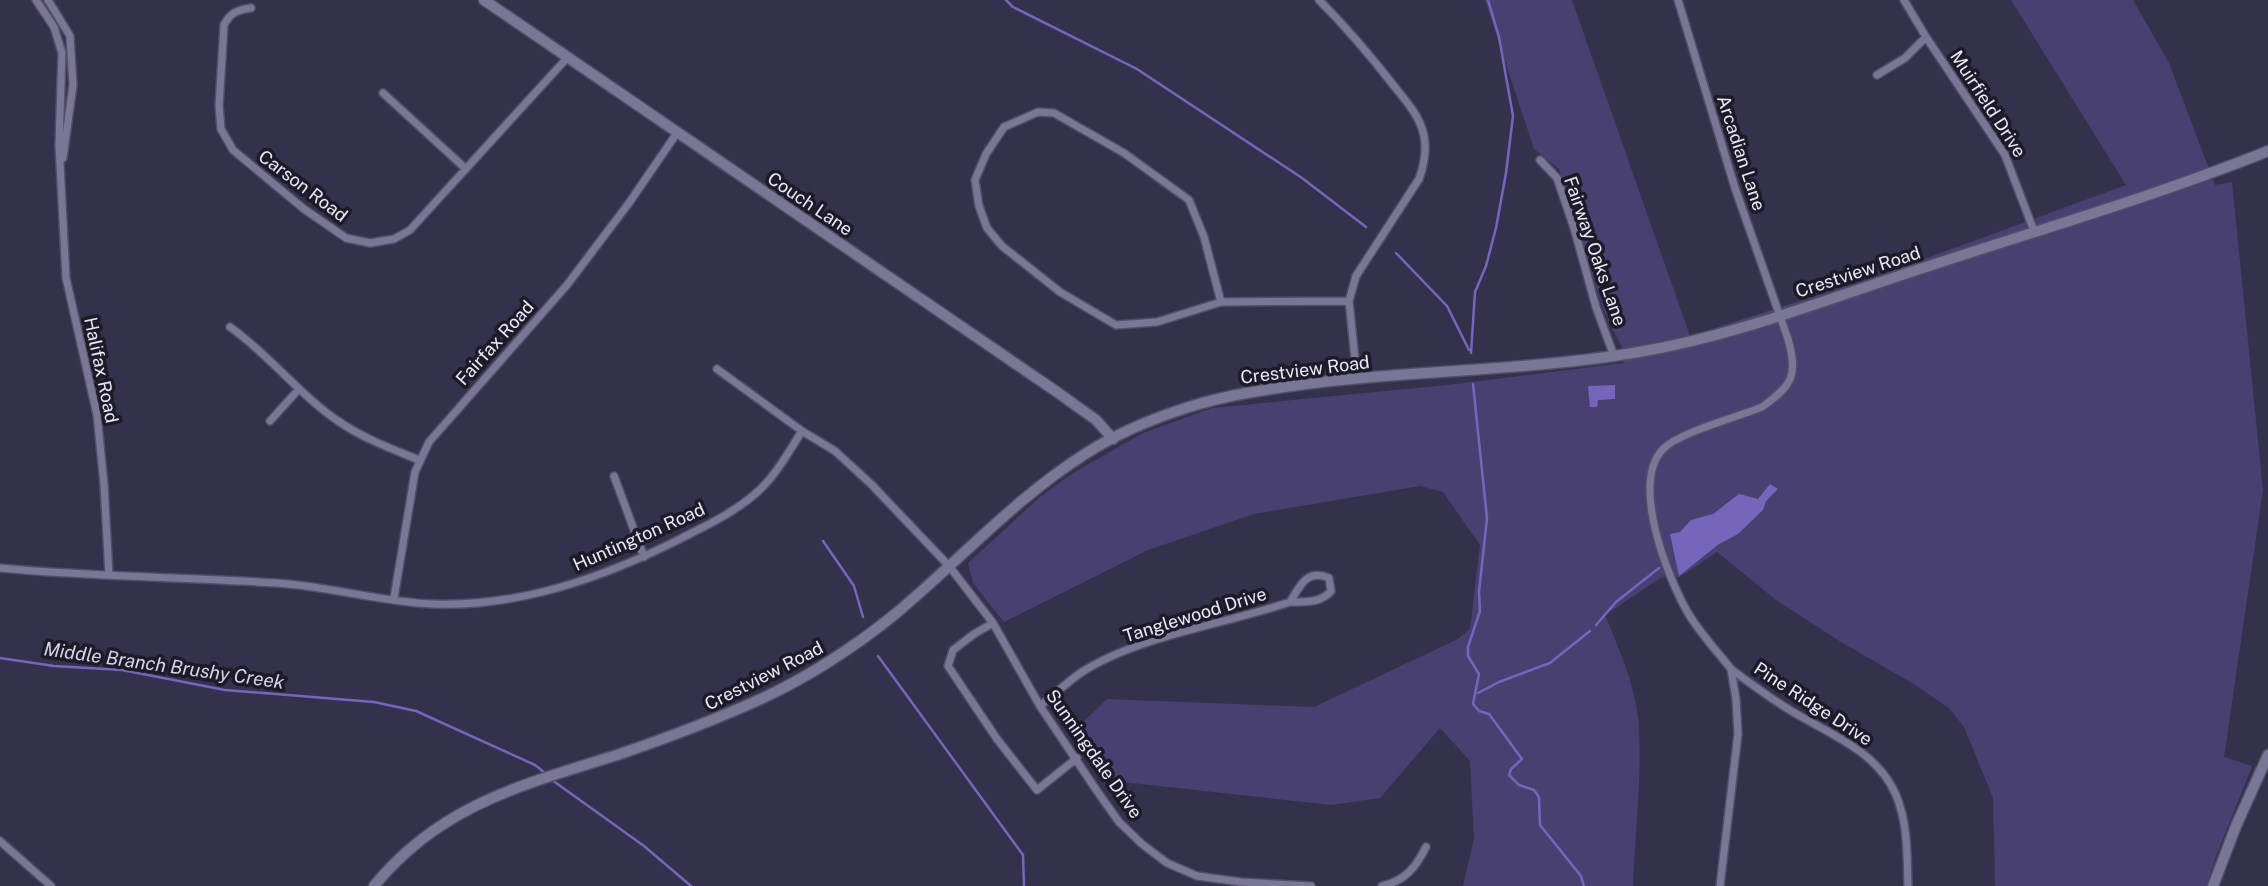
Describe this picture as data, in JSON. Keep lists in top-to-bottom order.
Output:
{
  "streets": {
    "street": [
      "Muirfield Drive",
      "Arcadian Lane",
      "Carson Road",
      "Couch Lane",
      "Fairway Oaks Lane",
      "Crestview Road",
      "Fairfax Road",
      "Halifax Road",
      "Huntington Road",
      "Tanglewood Drive",
      "Pine Ridge Drive",
      "Sunningdale Drive"
    ]
  },
  "crossings": [
    ["Muirfield Drive", "Crestview Road"],
    ["Arcadian Lane", "Crestview Road"],
    ["Arcadian Lane", "Pine Ridge Drive"],
    ["Carson Road", "Couch Lane"],
    ["Couch Lane", "Crestview Road"],
    ["Couch Lane", "Fairfax Road"],
    ["Fairway Oaks Lane", "Crestview Road"],
    ["Crestview Road", "Pine Ridge Drive"],
    ["Crestview Road", "Sunningdale Drive"],
    ["Fairfax Road", "Huntington Road"],
    ["Halifax Road", "Huntington Road"],
    ["Tanglewood Drive", "Sunningdale Drive"]
  ],
  "water": ["Middle Branch Brushy Creek"]
}
